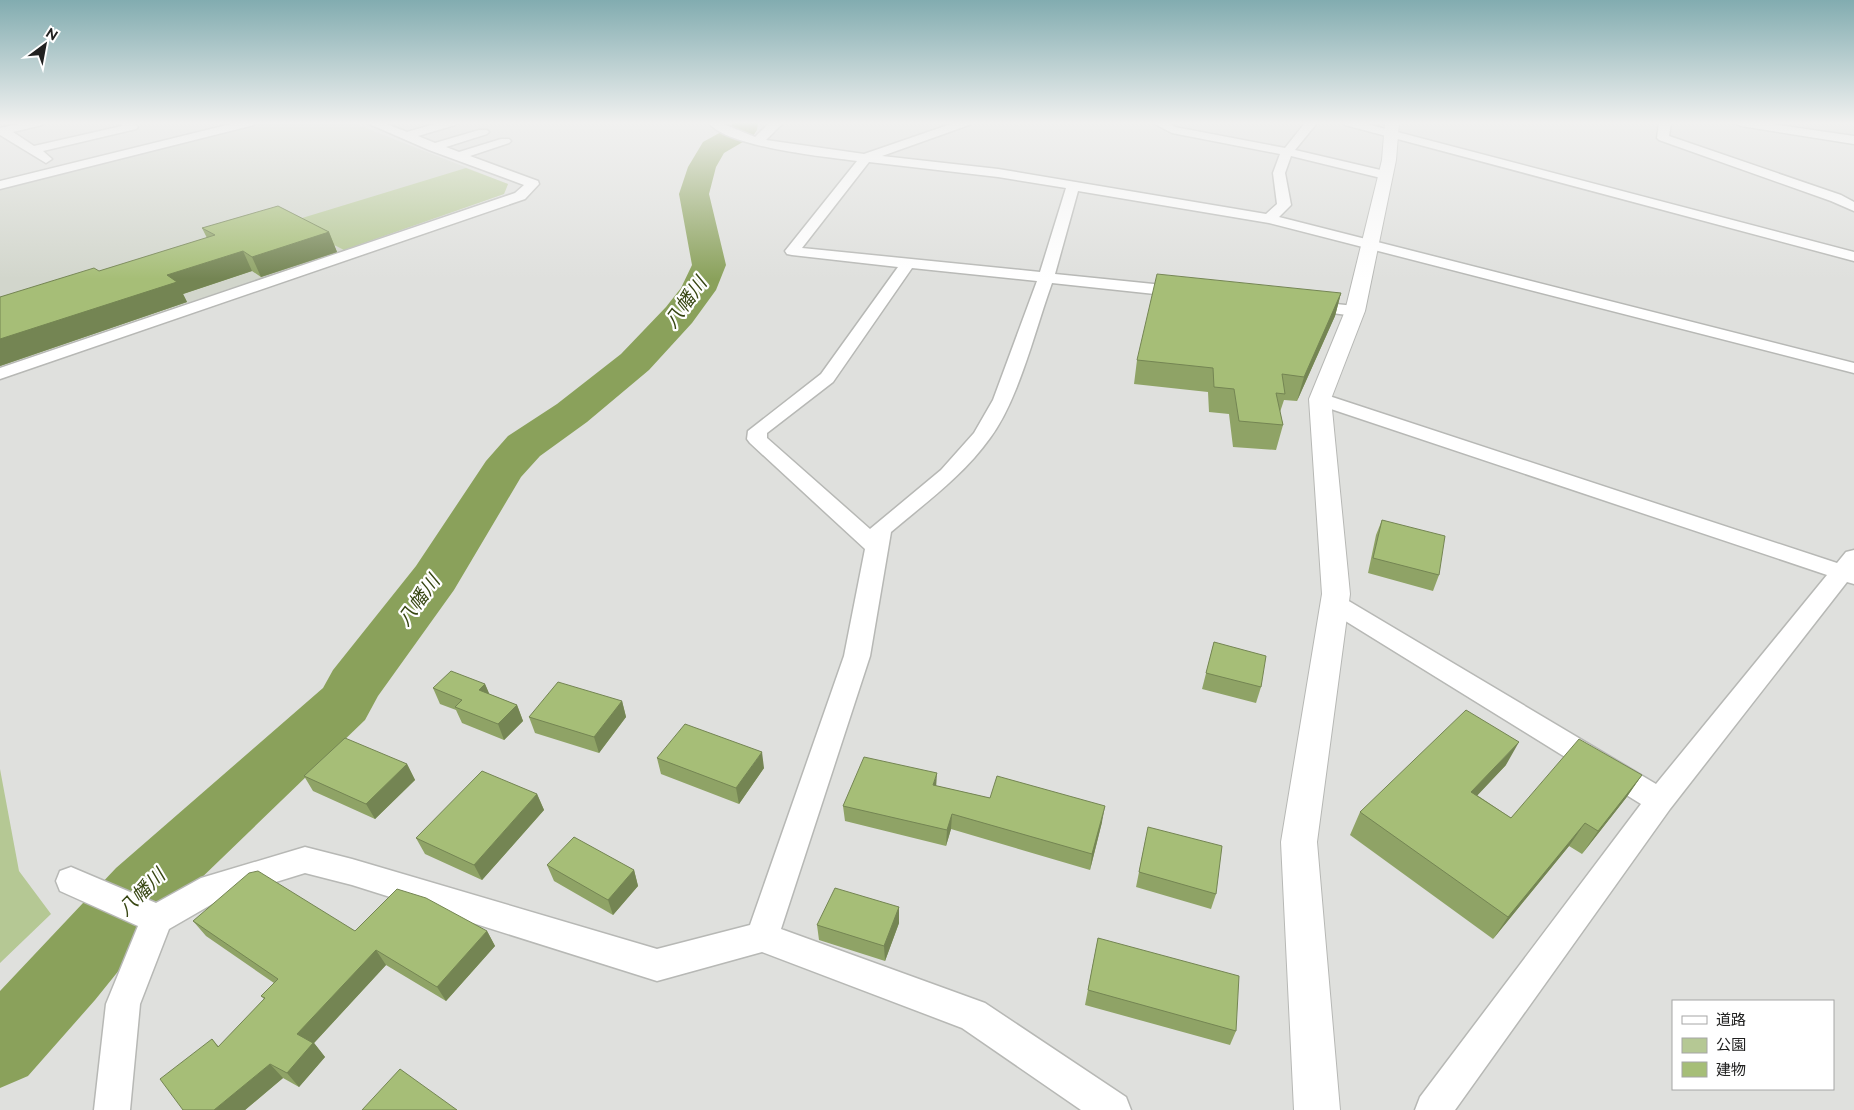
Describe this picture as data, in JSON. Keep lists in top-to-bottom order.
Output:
{
  "water": ["八幡川"],
  "legend": ["道路", "公園", "建物"],
  "north": "top right"
}
